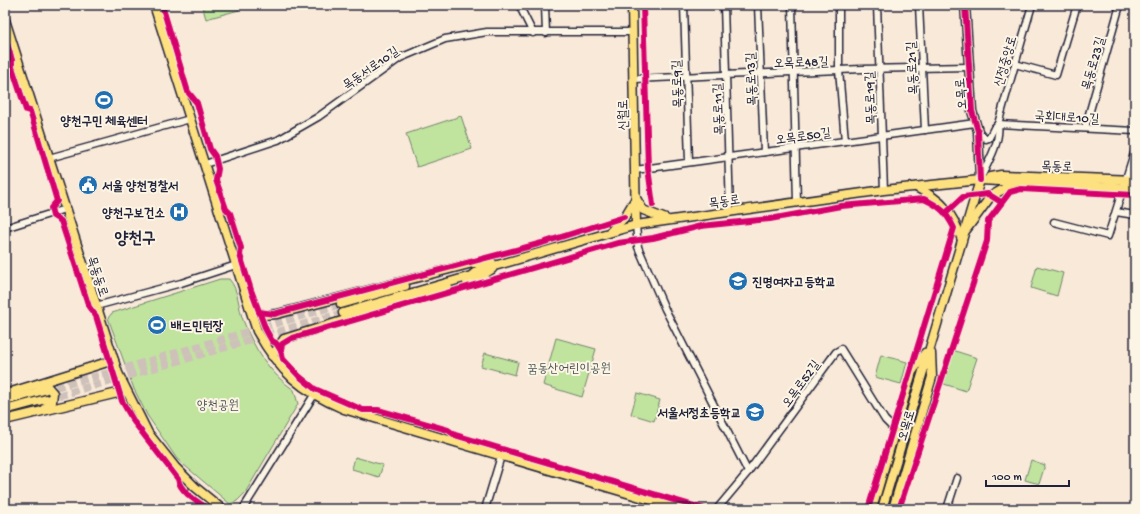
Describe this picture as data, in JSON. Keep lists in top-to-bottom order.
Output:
{
  "streets": {
    "main road": [
      "오목로",
      "신월로",
      "목동로",
      "목동동로"
    ],
    "street": [
      "오목로48길",
      "신정중앙로",
      "목동로23길",
      "목동서로10길",
      "목동로21길",
      "목동로13길",
      "목동로9길",
      "목동로19길",
      "목동로11길",
      "국회대로10길",
      "오목로50길",
      "오목로52길"
    ]
  },
  "crossings": [
    ["오목로48길", "목동로21길"],
    ["오목로48길", "목동로13길"],
    ["오목로48길", "목동로9길"],
    ["오목로48길", "오목로"],
    ["오목로48길", "목동로19길"],
    ["오목로48길", "목동로11길"],
    ["오목로48길", "신월로"],
    ["신정중앙로", "오목로"],
    ["신정중앙로", "국회대로10길"],
    ["신정중앙로", "오목로50길"],
    ["신정중앙로", "목동로"],
    ["목동로23길", "국회대로10길"],
    ["목동서로10길", "신월로"],
    ["목동로21길", "오목로50길"],
    ["목동로13길", "오목로50길"],
    ["목동로9길", "오목로50길"],
    ["오목로", "오목로50길"],
    ["오목로", "목동로"],
    ["오목로", "오목로52길"],
    ["목동로19길", "오목로50길"],
    ["목동로19길", "목동로"],
    ["목동로11길", "오목로50길"],
    ["목동로11길", "목동로"],
    ["신월로", "오목로50길"],
    ["신월로", "목동로"]
  ],
  "districts": ["양천구"],
  "parks": ["꿈동산어린이공원", "양천공원"],
  "places": {
    "sports": ["양천구민 체육센터", "배드민턴장"],
    "public building": ["서울 양천경찰서"],
    "hospital": ["양천구보건소"],
    "school or university": ["진명여자고등학교", "서울서정초등학교"]
  },
  "scale_bar": "100 m"
}
